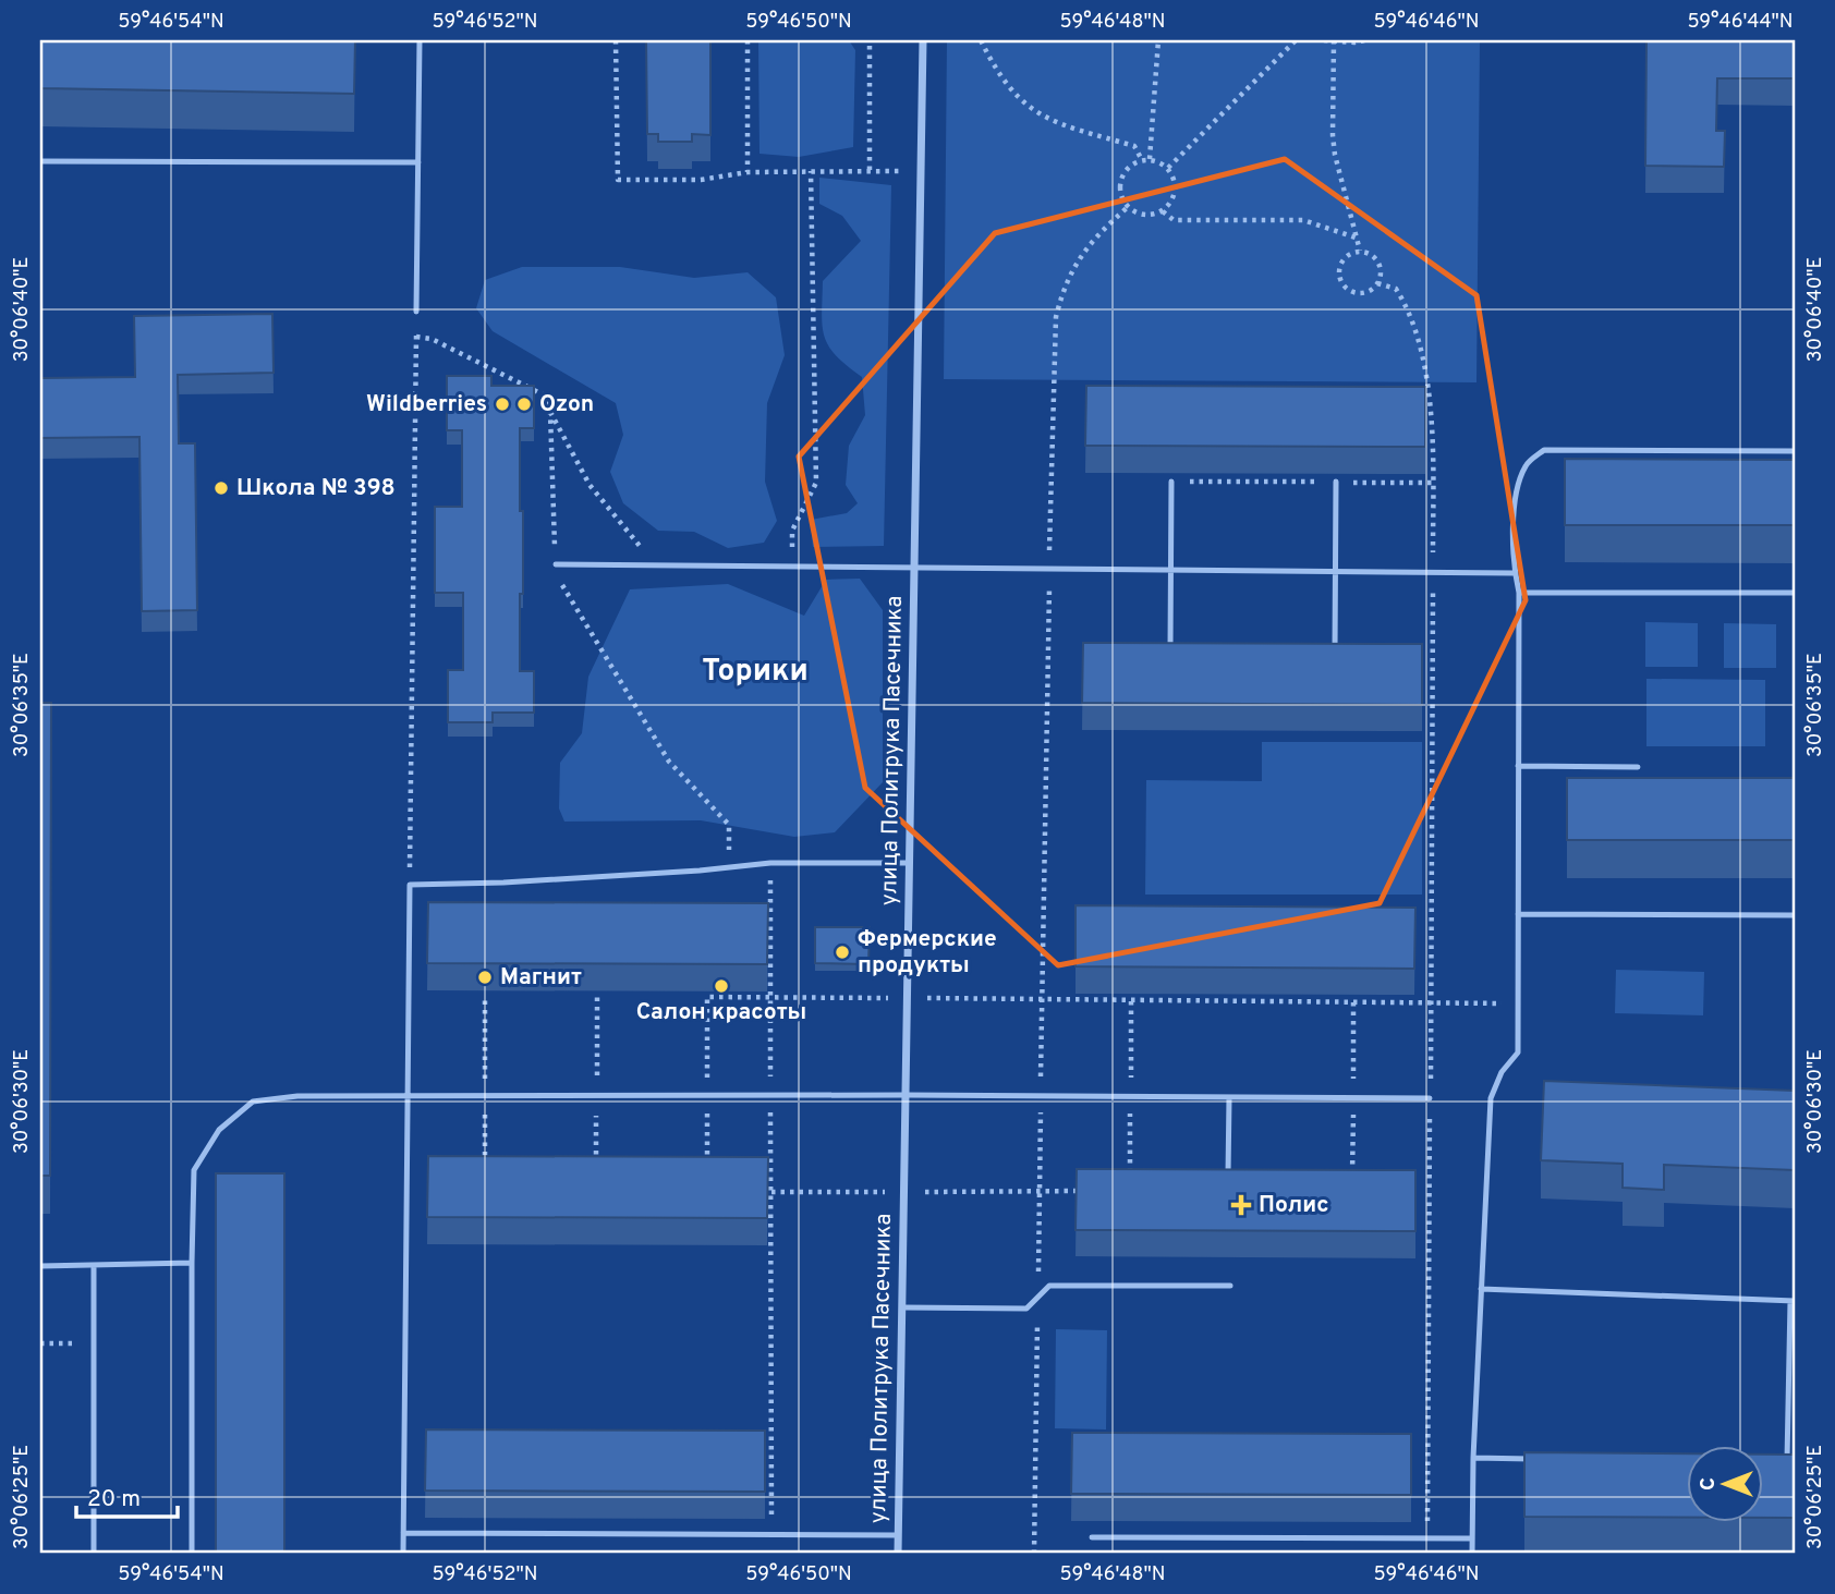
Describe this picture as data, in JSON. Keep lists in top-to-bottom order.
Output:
{
  "streets": {
    "street": ["улица Политрука Пасечника"]
  },
  "districts": ["Торики"],
  "places": {
    "other": [
      "Wildberries",
      "Ozon",
      "Школа № 398",
      "Фермерские продукты",
      "Магнит",
      "Салон красоты"
    ],
    "health": ["Полис"]
  },
  "scale_bar": "20 m",
  "north": "left",
  "coordinates": [
    "59°46'54\"N",
    "59°46'52\"N",
    "59°46'50\"N",
    "59°46'48\"N",
    "59°46'46\"N",
    "59°46'44\"N",
    "30°06'40\"E",
    "30°06'35\"E",
    "30°06'30\"E",
    "30°06'25\"E"
  ]
}
